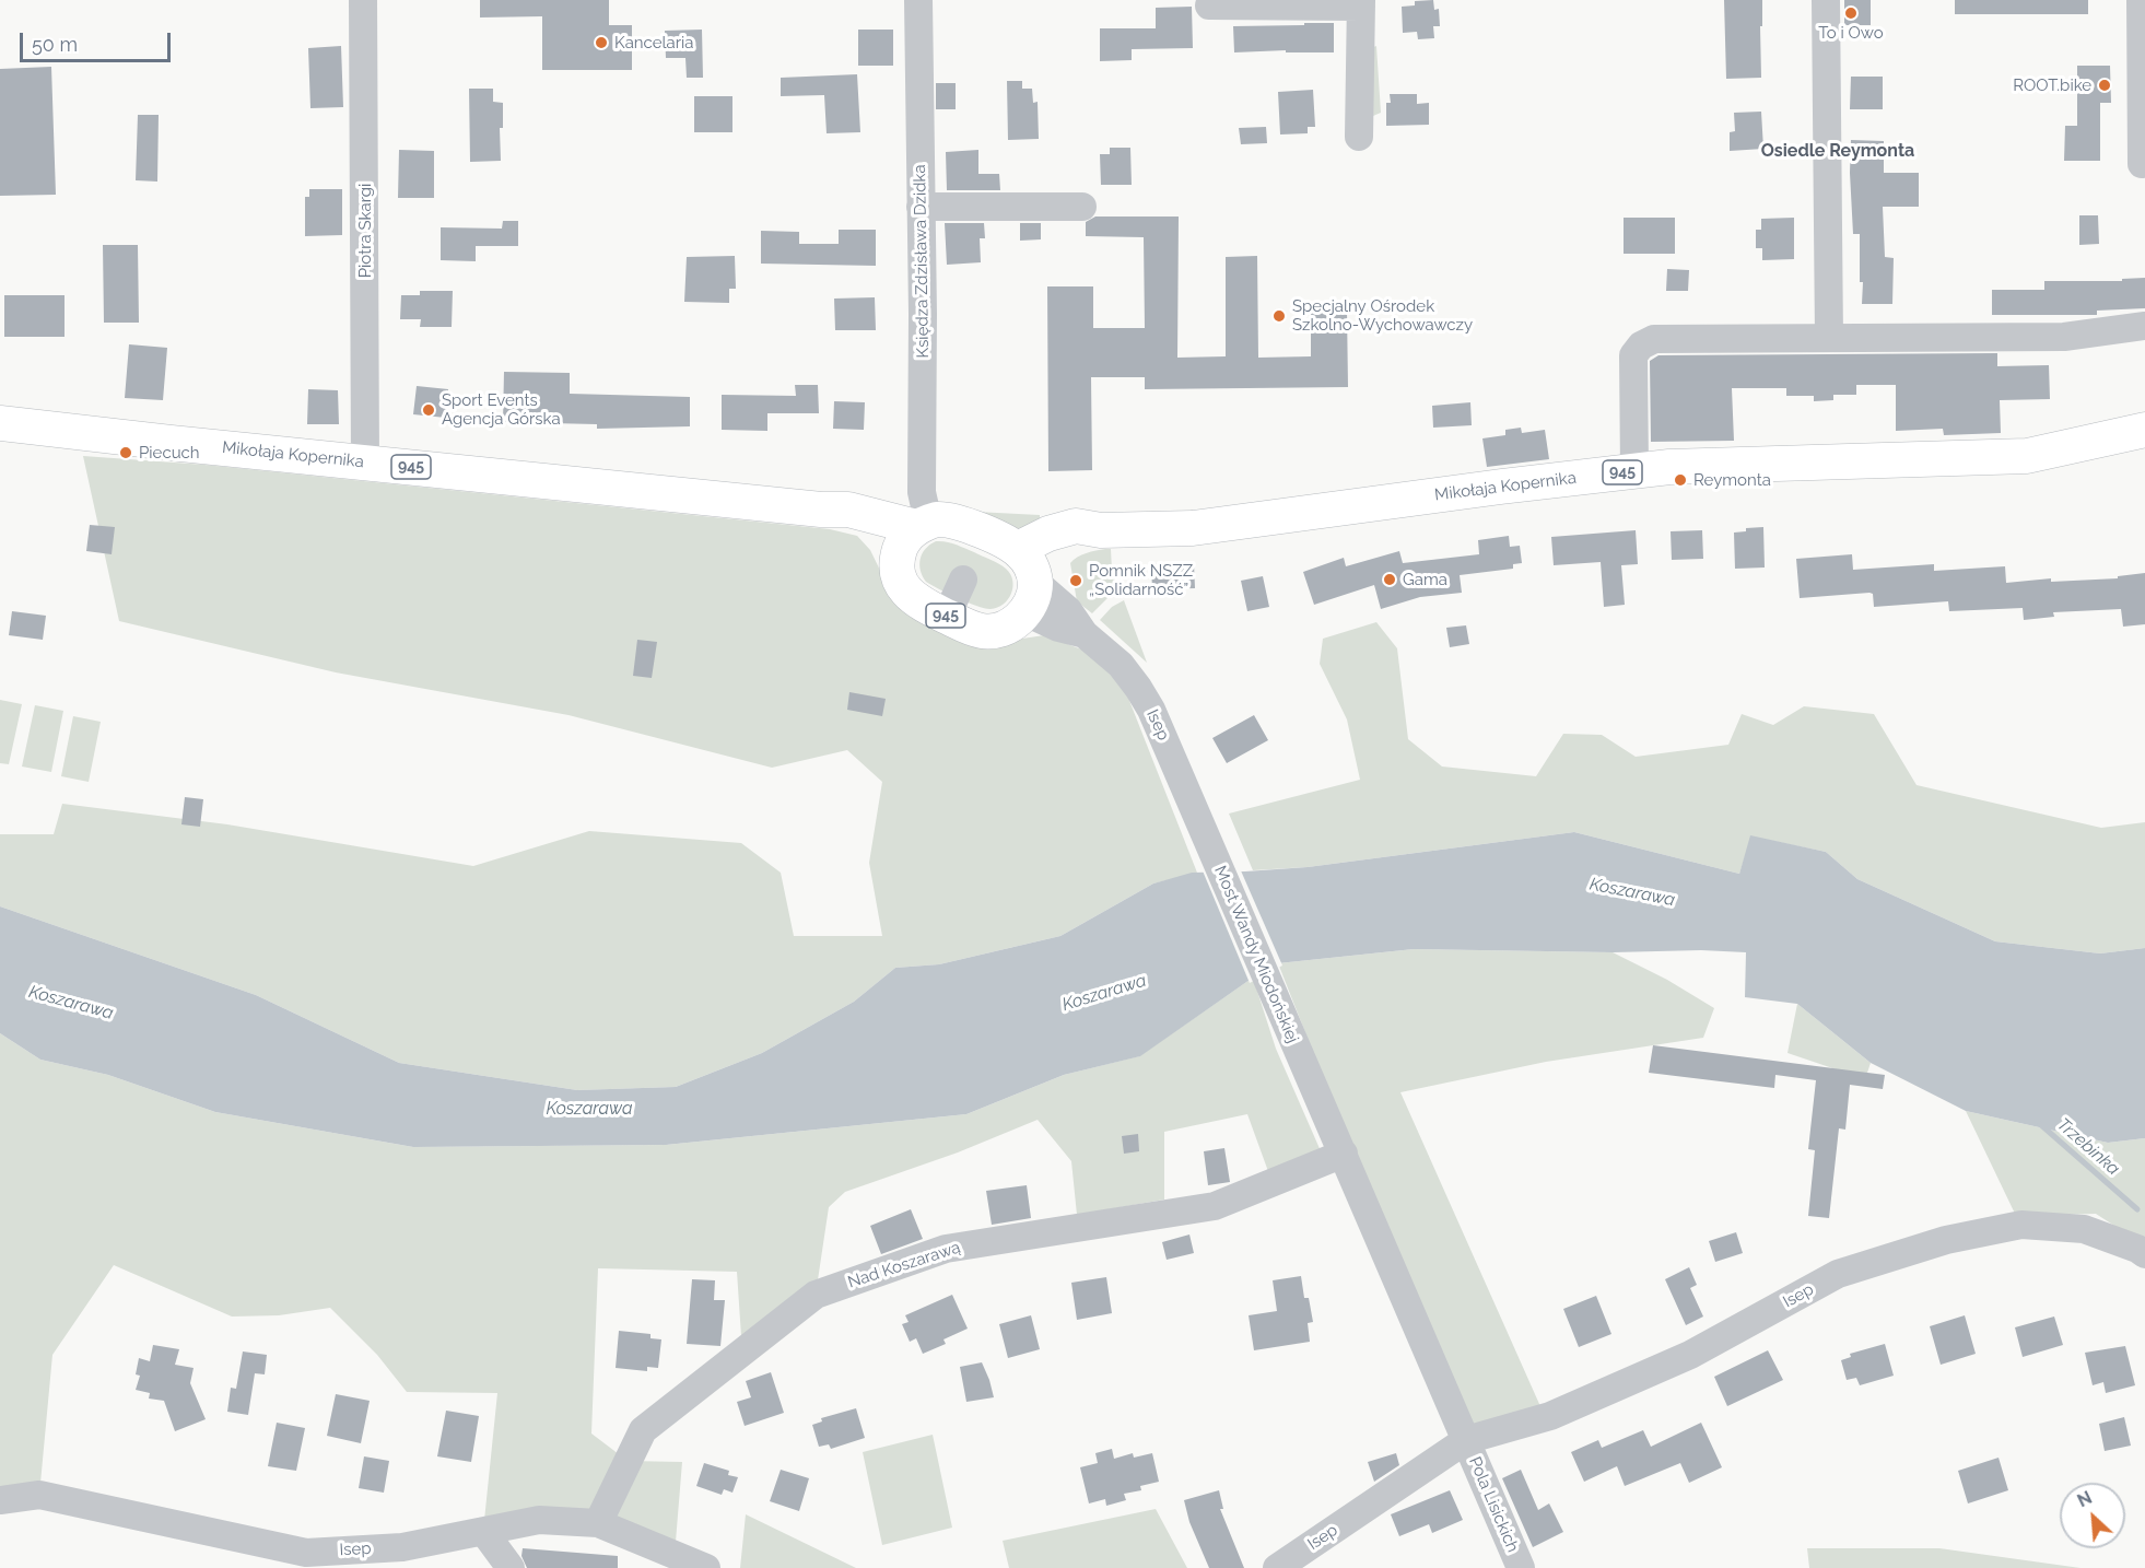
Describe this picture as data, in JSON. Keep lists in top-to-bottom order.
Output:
{
  "streets": {
    "main road": ["Mikołaja Kopernika", "945"],
    "street": [
      "Piotra Skargi",
      "Księdza Zdzisława Dzidka",
      "Isep",
      "Most Wandy Miodońskiej",
      "Nad Koszarawą",
      "Pola Lisickich"
    ]
  },
  "crossings": [
    ["Piotra Skargi", "Mikołaja Kopernika"],
    ["Księdza Zdzisława Dzidka", "Mikołaja Kopernika"],
    ["Księdza Zdzisława Dzidka", "945"],
    ["Księdza Zdzisława Dzidka", "Isep"],
    ["Mikołaja Kopernika", "945"],
    ["Mikołaja Kopernika", "Isep"],
    ["945", "Isep"],
    ["Isep", "Most Wandy Miodońskiej"],
    ["Isep", "Nad Koszarawą"],
    ["Isep", "Pola Lisickich"],
    ["Most Wandy Miodońskiej", "Nad Koszarawą"]
  ],
  "districts": ["Osiedle Reymonta"],
  "water": ["Koszarawa", "Trzebinka"],
  "places": [
    "To i Owo",
    "Kancelaria",
    "ROOT.bike",
    "Specjalny Ośrodek Szkolno-Wychowawczy",
    "Sport Events Agencja Górska",
    "Piecuch",
    "Reymonta",
    "Gama",
    "Pomnik NSZZ „Solidarność”"
  ],
  "scale_bar": "50 m",
  "north": "top left"
}
